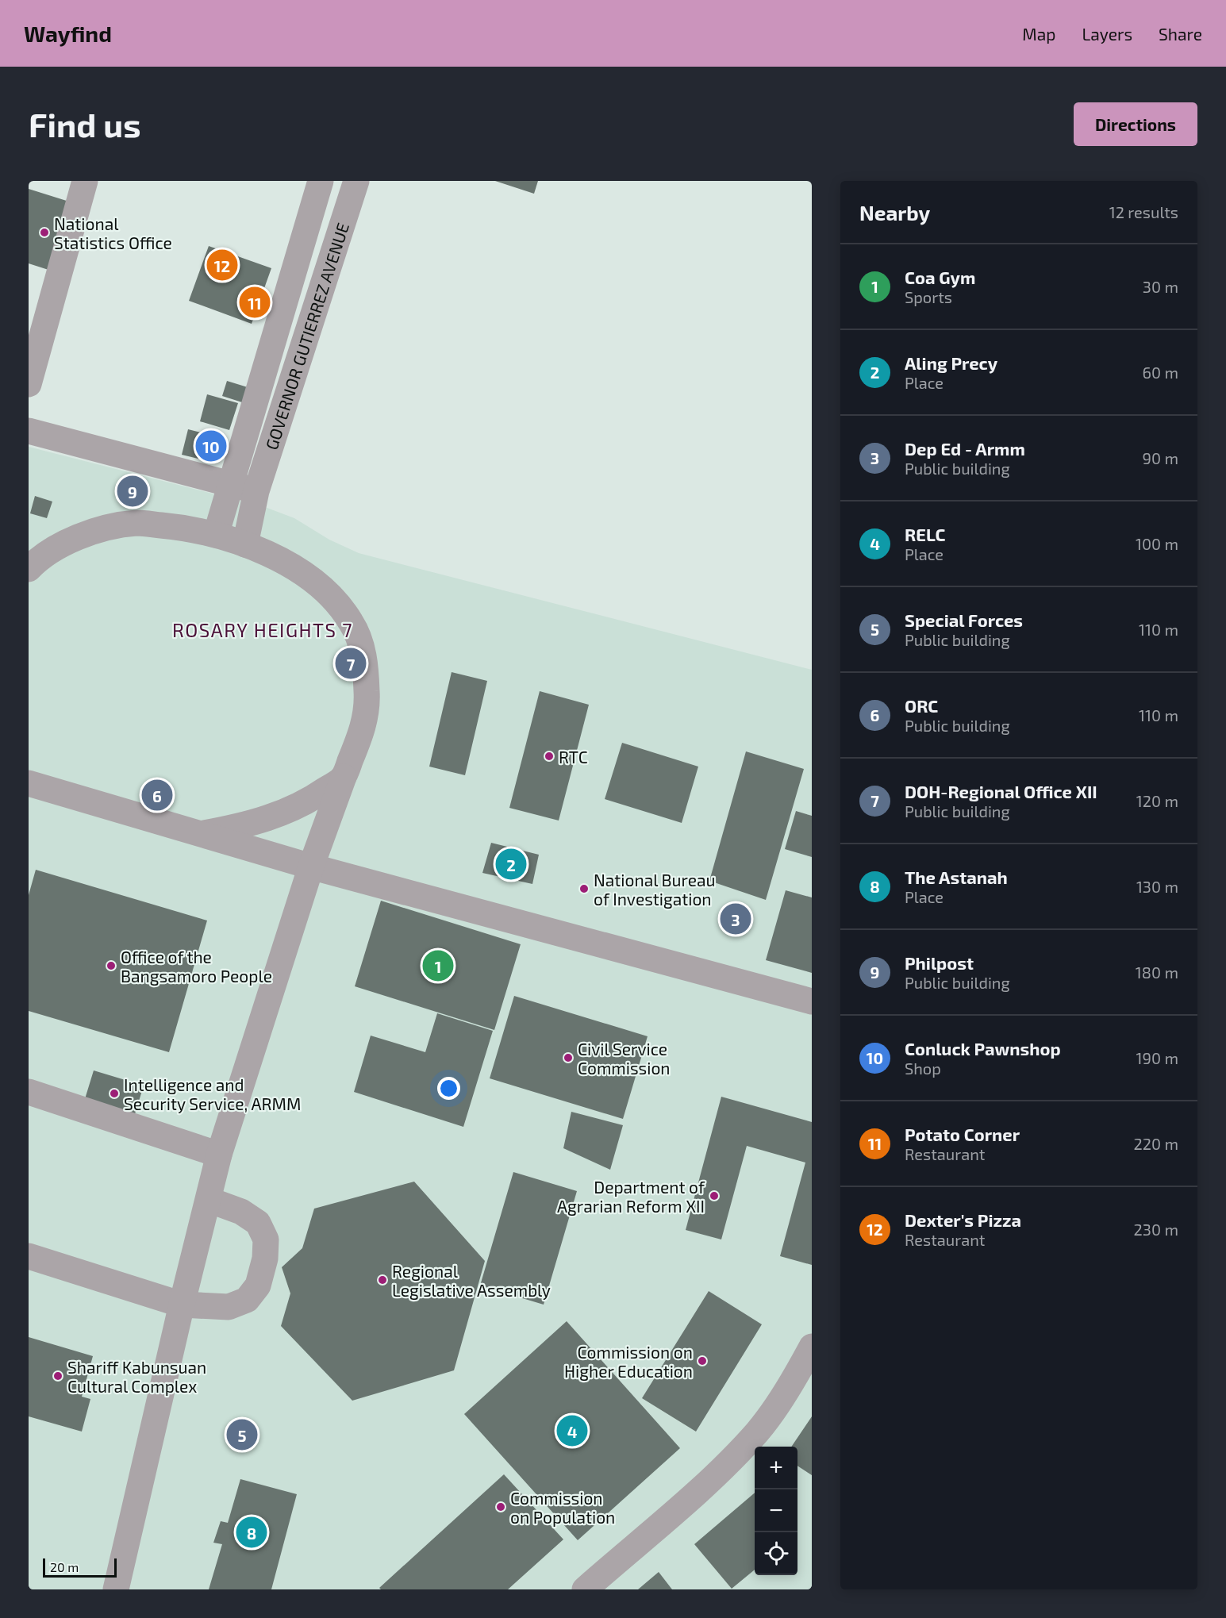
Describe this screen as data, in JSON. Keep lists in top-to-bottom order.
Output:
{
  "streets": {
    "street": ["GOVERNOR GUTIERREZ AVENUE"]
  },
  "districts": ["ROSARY HEIGHTS 7"],
  "places": [
    "National Statistics Office",
    "RTC",
    "National Bureau of Investigation",
    "Office of the Bangsamoro People",
    "Civil Service Commission",
    "Intelligence and Security Service, ARMM",
    "Department of Agrarian Reform XII",
    "Regional Legislative Assembly",
    "Commission on Higher Education",
    "Shariff Kabunsuan Cultural Complex",
    "Commission on Population"
  ],
  "scale_bar": "20 m",
  "page": {
    "header": "Wayfind",
    "nav": ["Map", "Layers", "Share"],
    "buttons": "Directions",
    "title": "Find us",
    "heading": ["Nearby", "12 results"],
    "list": [
      {
        "mark": "1",
        "name": "Coa Gym",
        "note": "Sports",
        "value": "30 m"
      },
      {
        "mark": "2",
        "name": "Aling Precy",
        "note": "Place",
        "value": "60 m"
      },
      {
        "mark": "3",
        "name": "Dep Ed - Armm",
        "note": "Public building",
        "value": "90 m"
      },
      {
        "mark": "4",
        "name": "RELC",
        "note": "Place",
        "value": "100 m"
      },
      {
        "mark": "5",
        "name": "Special Forces",
        "note": "Public building",
        "value": "110 m"
      },
      {
        "mark": "6",
        "name": "ORC",
        "note": "Public building",
        "value": "110 m"
      },
      {
        "mark": "7",
        "name": "DOH-Regional Office XII",
        "note": "Public building",
        "value": "120 m"
      },
      {
        "mark": "8",
        "name": "The Astanah",
        "note": "Place",
        "value": "130 m"
      },
      {
        "mark": "9",
        "name": "Philpost",
        "note": "Public building",
        "value": "180 m"
      },
      {
        "mark": "10",
        "name": "Conluck Pawnshop",
        "note": "Shop",
        "value": "190 m"
      },
      {
        "mark": "11",
        "name": "Potato Corner",
        "note": "Restaurant",
        "value": "220 m"
      },
      {
        "mark": "12",
        "name": "Dexter's Pizza",
        "note": "Restaurant",
        "value": "230 m"
      }
    ],
    "pins": [
      "12",
      "11",
      "10",
      "9",
      "7",
      "6",
      "2",
      "3",
      "1",
      "4",
      "5",
      "8"
    ],
    "map_buttons": ["+", "−"],
    "scale": "20 m"
  }
}
